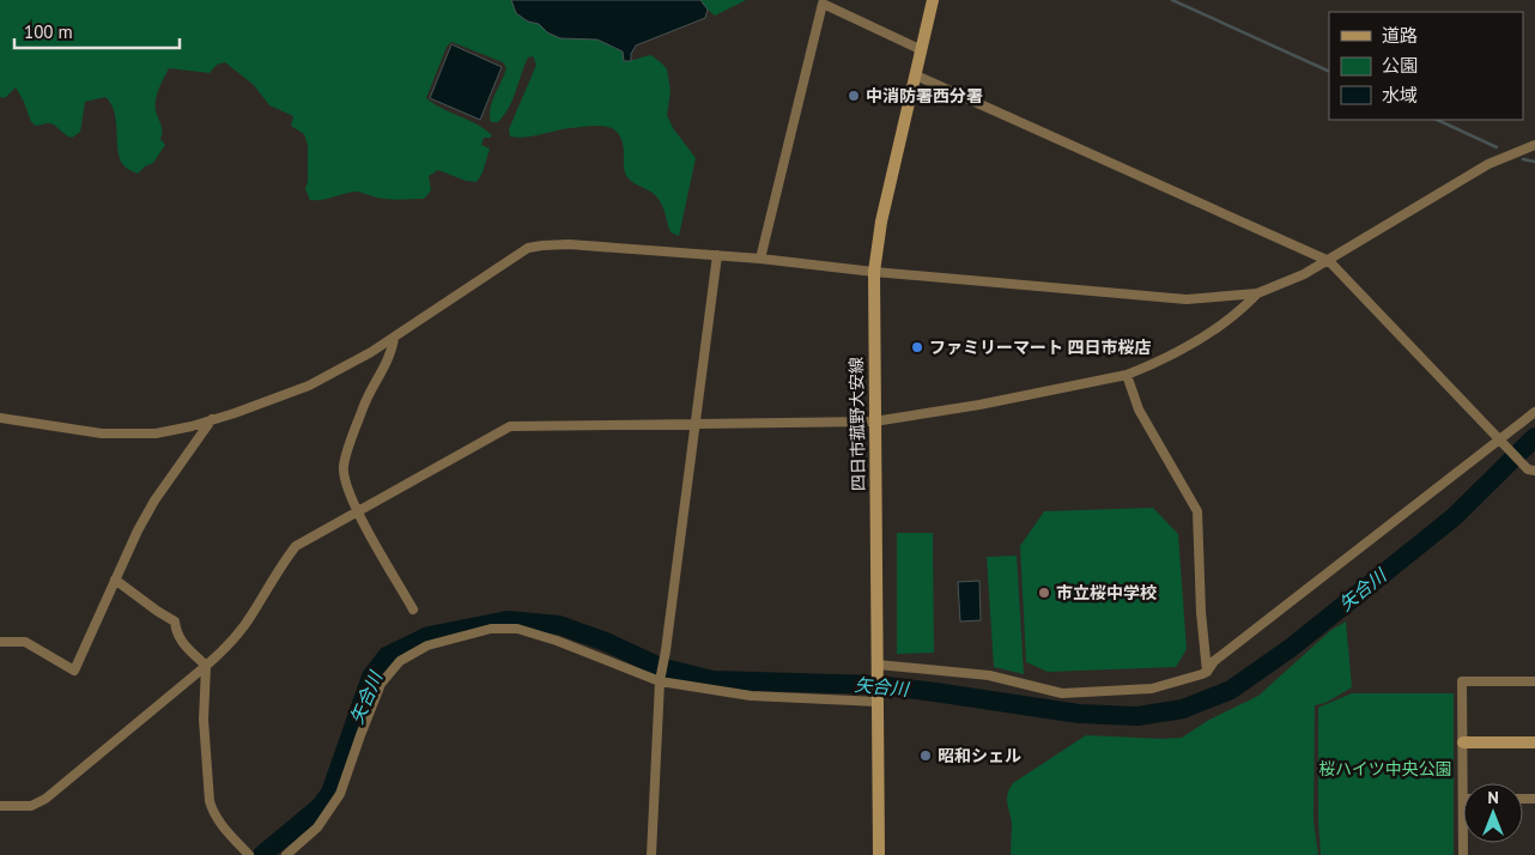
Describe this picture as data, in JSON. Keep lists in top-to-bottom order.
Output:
{
  "streets": {
    "main road": ["四日市菰野大安線"]
  },
  "water": ["矢合川"],
  "parks": ["桜ハイツ中央公園"],
  "places": [
    "中消防署西分署",
    "ファミリーマート 四日市桜店",
    "市立桜中学校",
    "昭和シェル"
  ],
  "legend": ["道路", "公園", "水域"],
  "scale_bar": "100 m",
  "north": "top"
}
